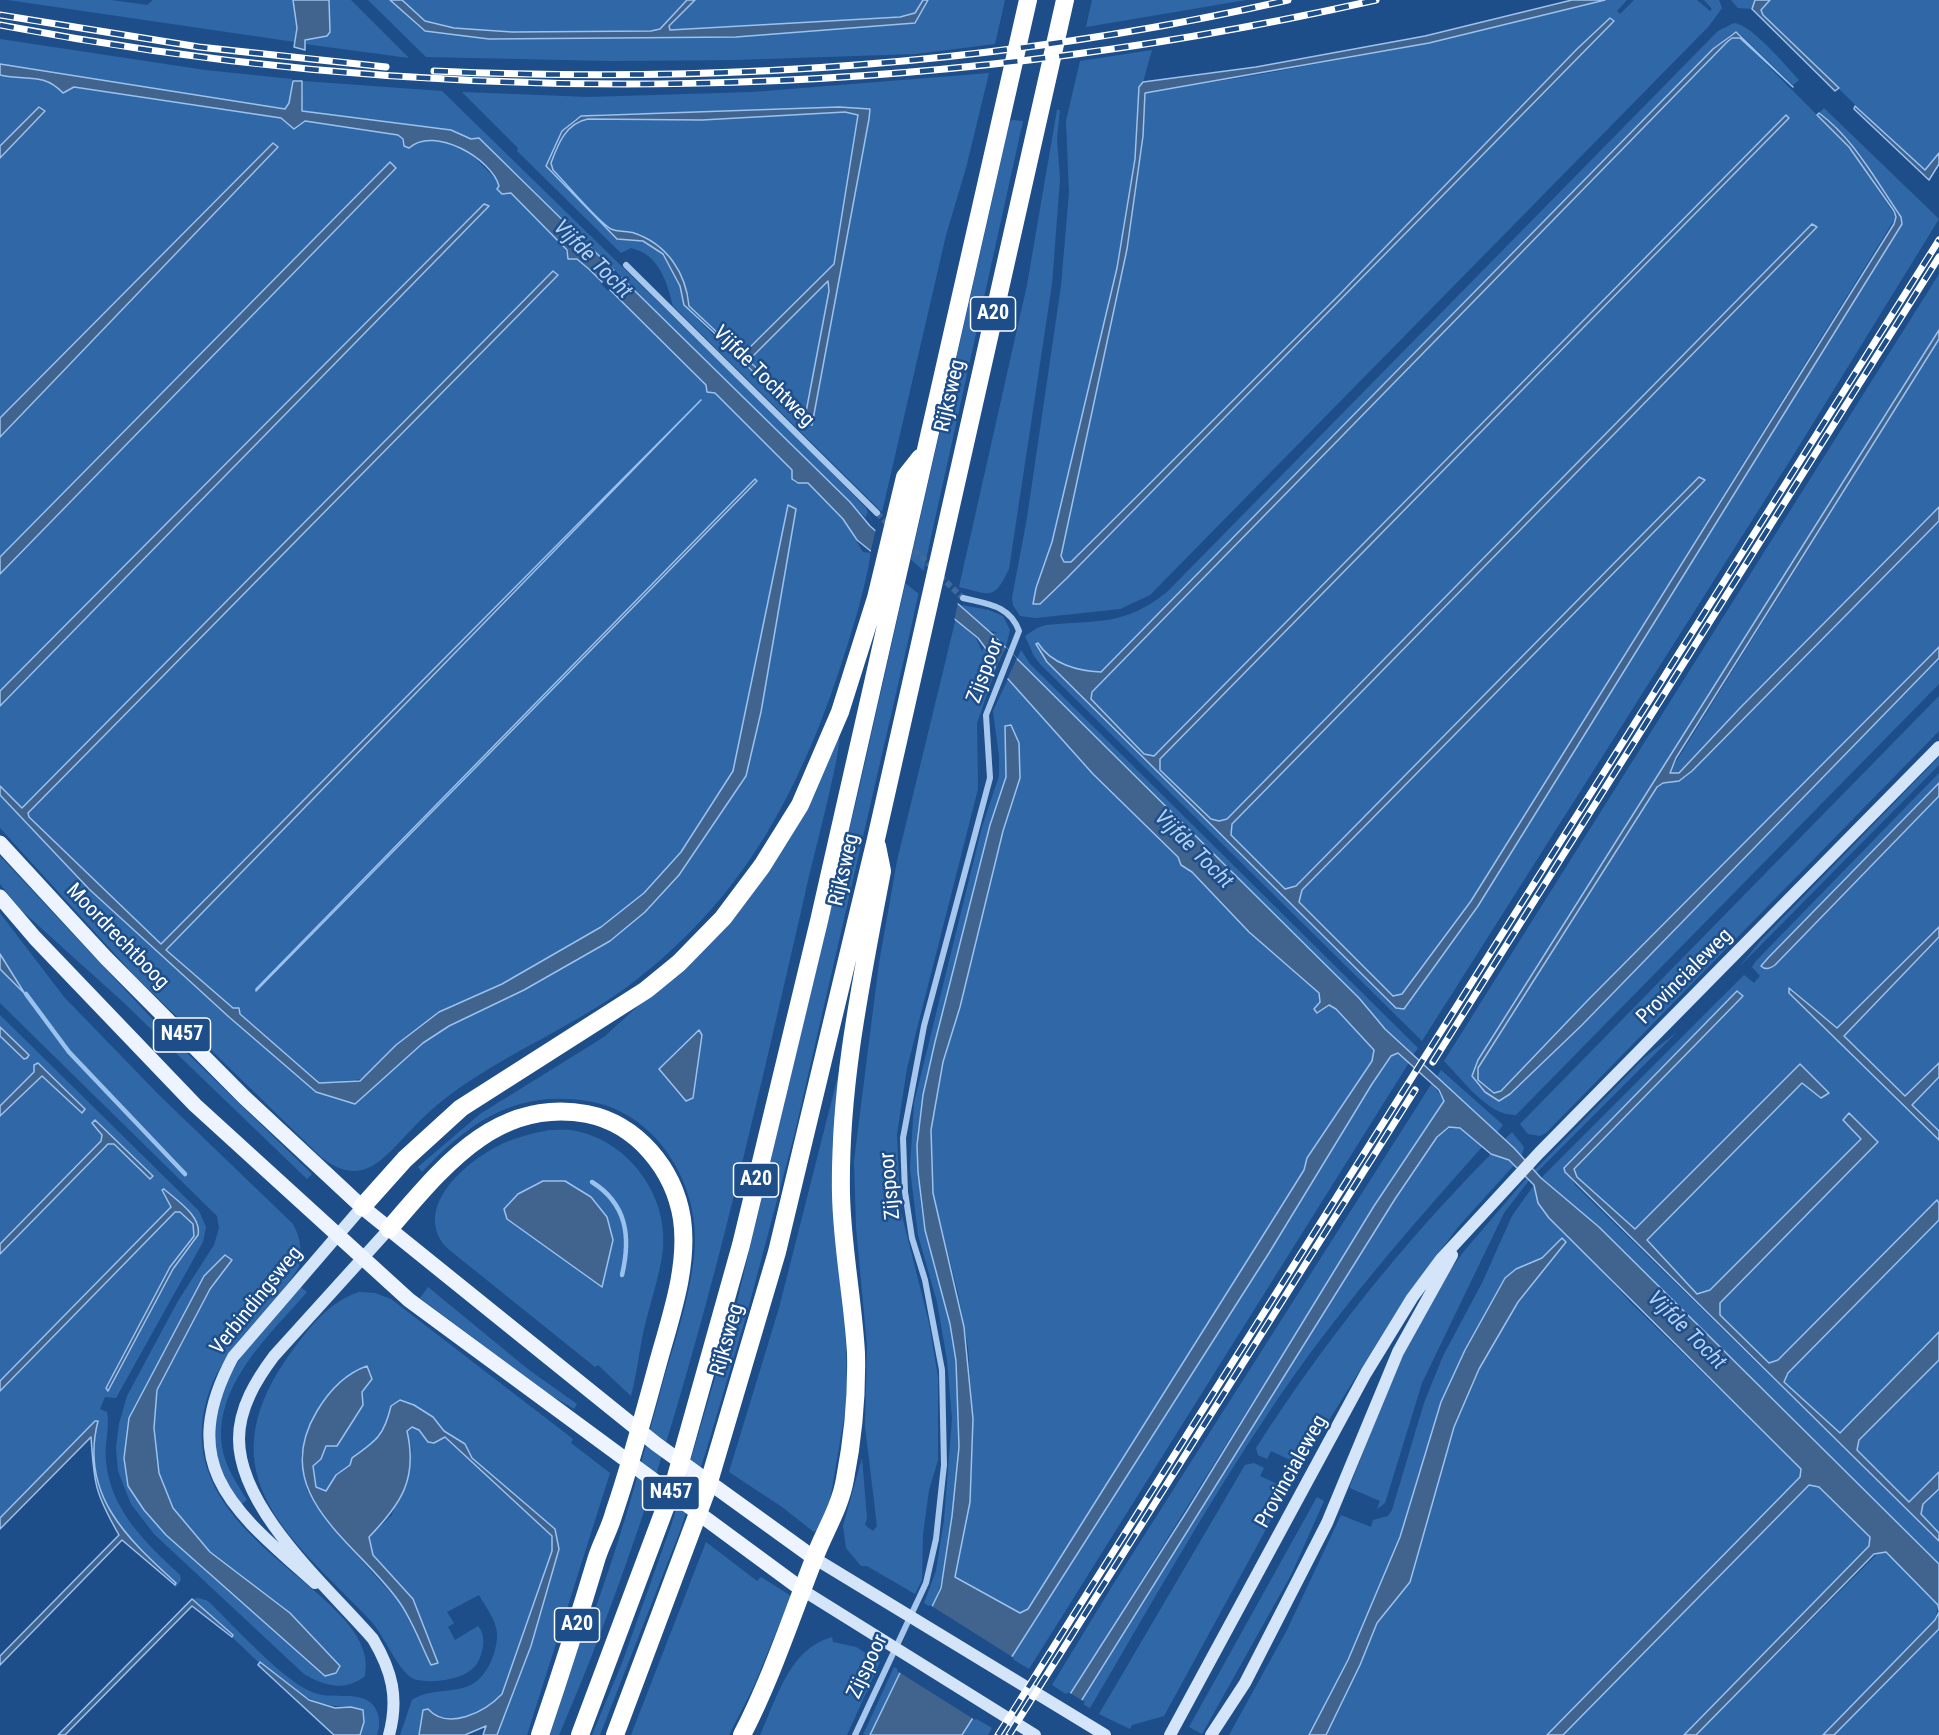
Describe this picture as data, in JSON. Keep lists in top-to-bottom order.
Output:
{
  "streets": {
    "highway": ["A20", "Rijksweg"],
    "main road": [
      "Moordrechtboog",
      "Provincialeweg",
      "N457",
      "Verbindingsweg"
    ],
    "street": ["Vijfde Tochtweg", "Zijspoor"]
  },
  "crossings": [
    ["A20", "Rijksweg"],
    ["A20", "Moordrechtboog"],
    ["A20", "N457"],
    ["A20", "Verbindingsweg"],
    ["Moordrechtboog", "N457"],
    ["Moordrechtboog", "Verbindingsweg"],
    ["N457", "Verbindingsweg"]
  ],
  "water": ["Vijfde Tocht"]
}
